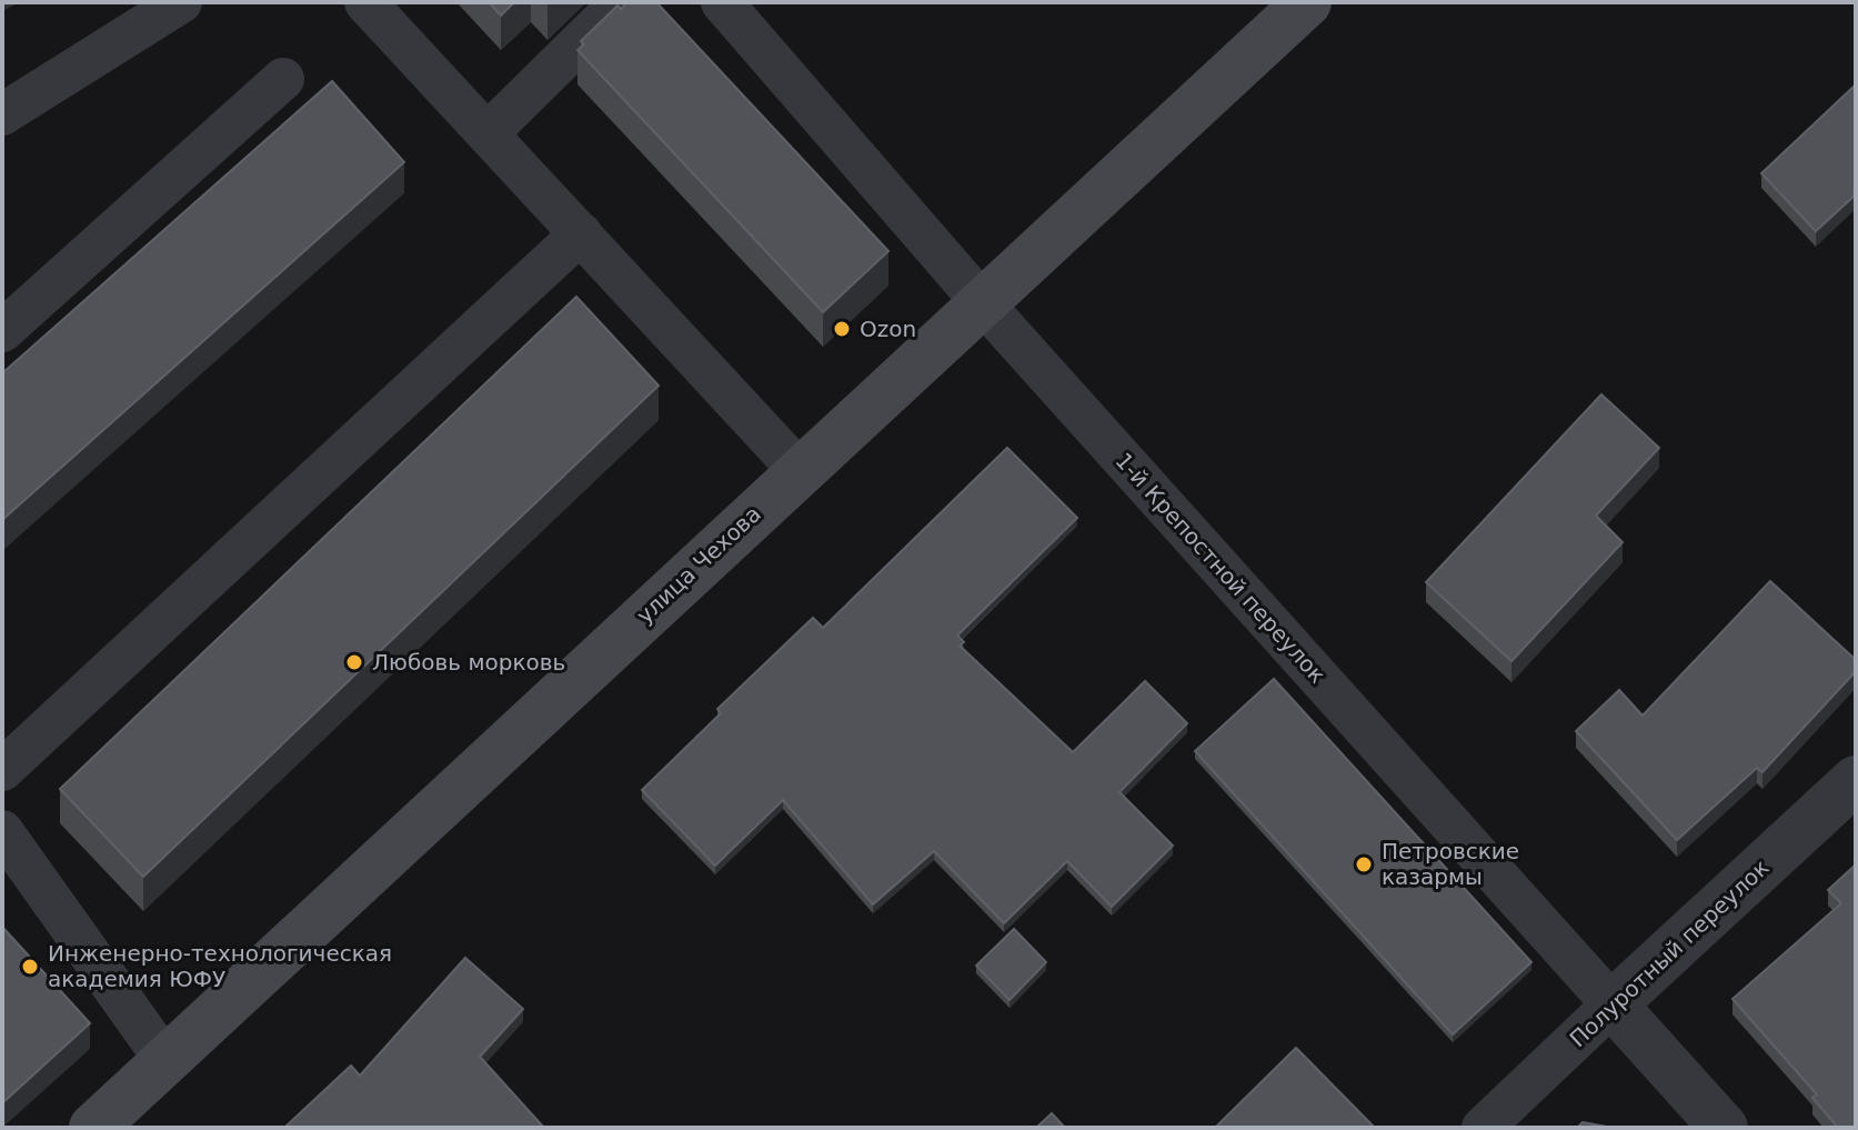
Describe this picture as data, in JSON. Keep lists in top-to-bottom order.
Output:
{
  "streets": {
    "main road": ["улица Чехова"],
    "street": ["1-й Крепостной переулок", "Полуротный переулок"]
  },
  "crossings": [
    ["улица Чехова", "1-й Крепостной переулок"],
    ["1-й Крепостной переулок", "Полуротный переулок"]
  ],
  "places": [
    "Ozon",
    "Любовь морковь",
    "Петровские казармы",
    "Инженерно-технологическая академия ЮФУ"
  ]
}
